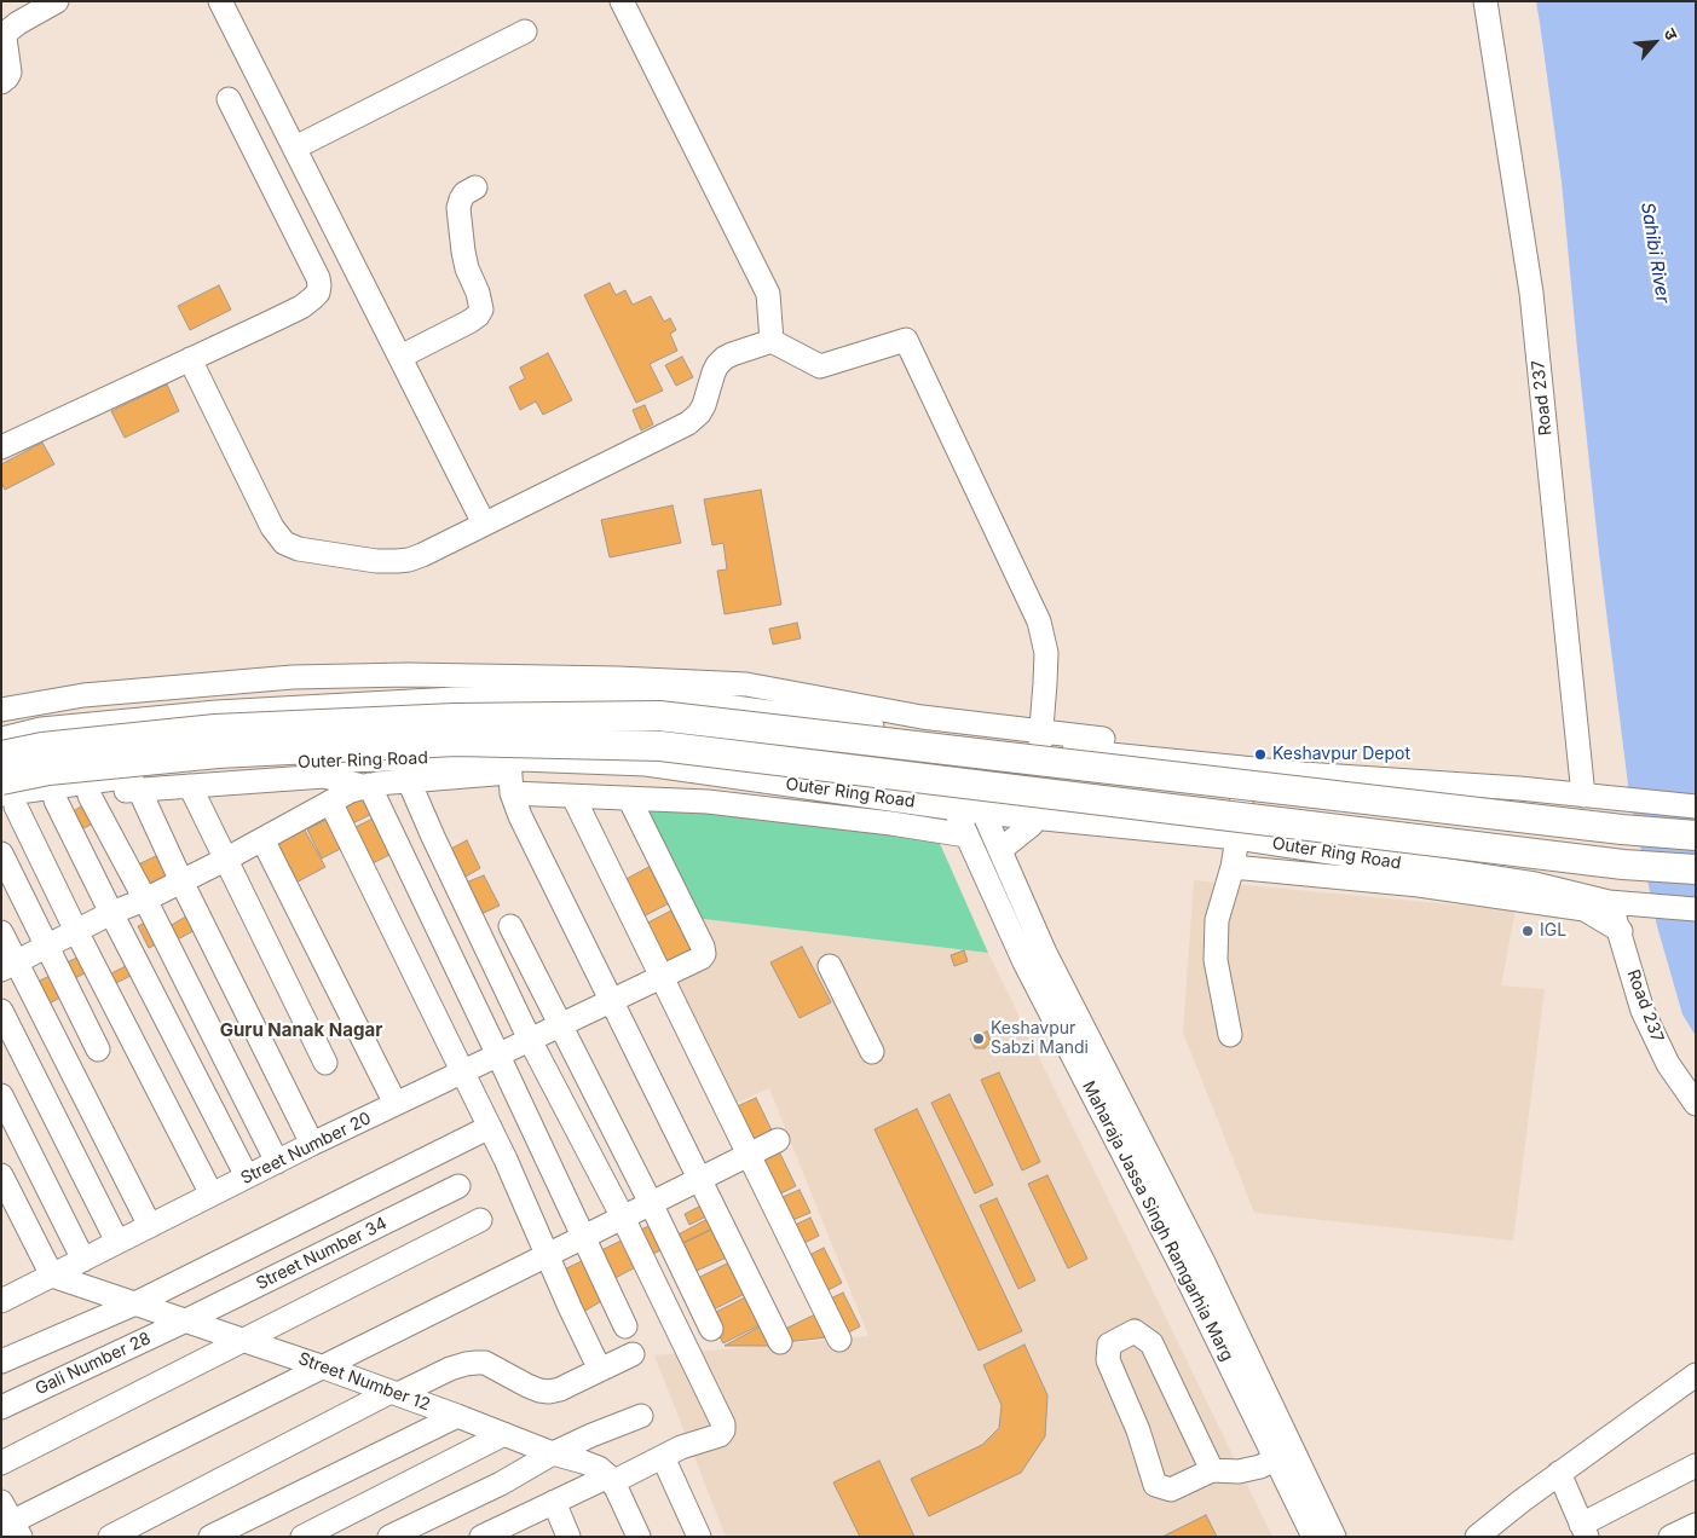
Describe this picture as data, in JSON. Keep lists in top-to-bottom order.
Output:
{
  "streets": {
    "main road": ["Outer Ring Road"],
    "street": [
      "Road 237",
      "Street Number 20",
      "Maharaja Jassa Singh Ramgarhia Marg",
      "Street Number 34",
      "Gali Number 28",
      "Street Number 12"
    ]
  },
  "crossings": [
    ["Road 237", "Outer Ring Road"],
    ["Outer Ring Road", "Maharaja Jassa Singh Ramgarhia Marg"],
    ["Street Number 20", "Street Number 12"],
    ["Street Number 34", "Gali Number 28"],
    ["Street Number 34", "Street Number 12"],
    ["Gali Number 28", "Street Number 12"]
  ],
  "districts": ["Guru Nanak Nagar"],
  "water": ["Sahibi River"],
  "places": ["Keshavpur Depot", "IGL", "Keshavpur Sabzi Mandi"],
  "north": "top right"
}
